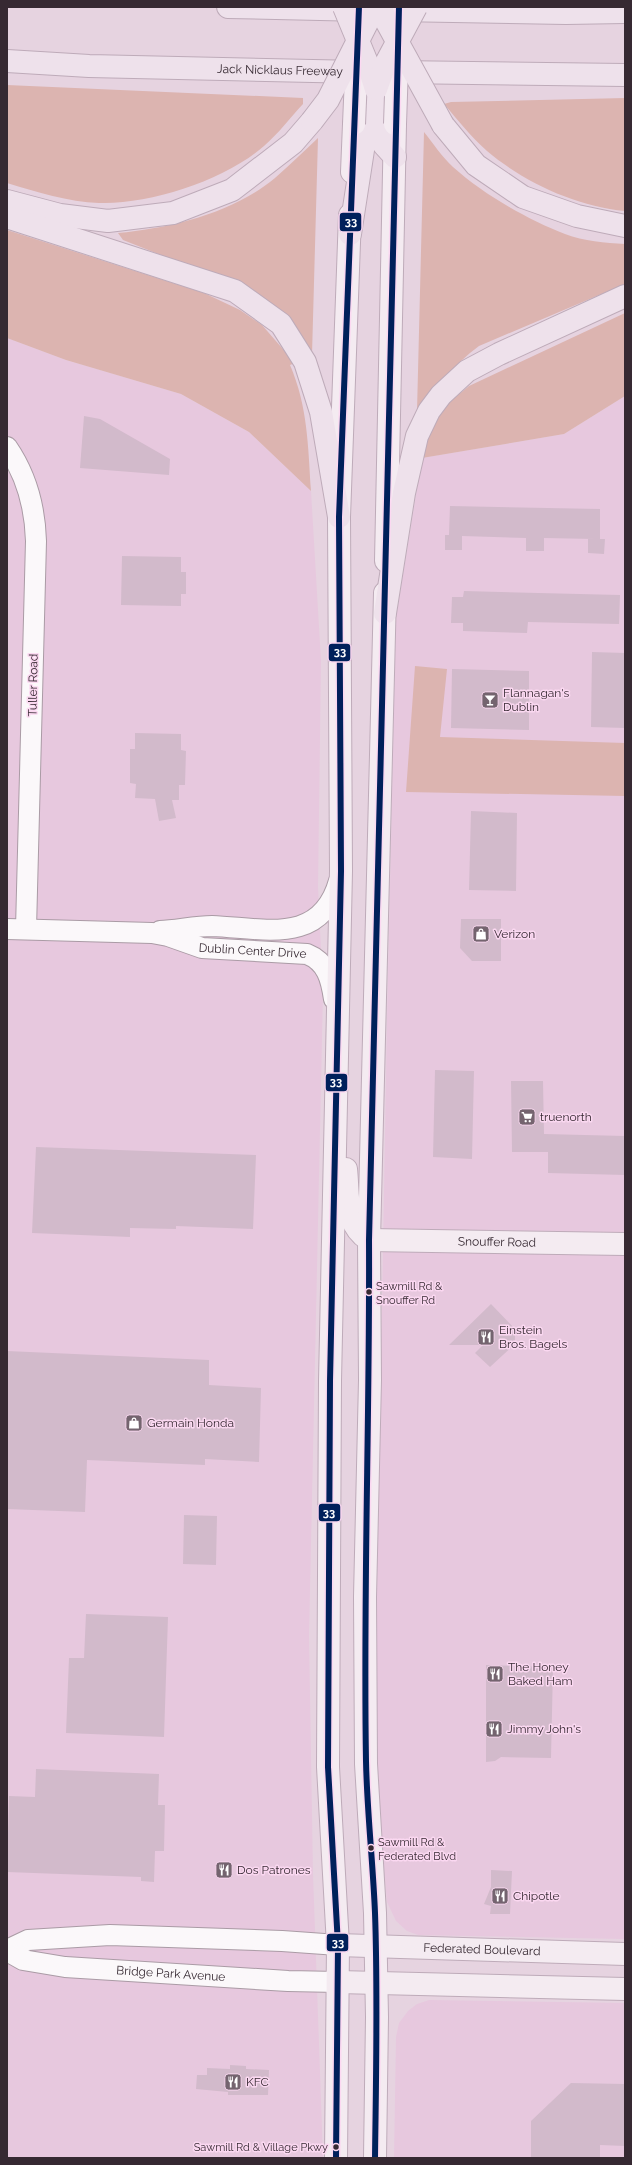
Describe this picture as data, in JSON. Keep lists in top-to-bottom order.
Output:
{
  "streets": {
    "highway": ["Jack Nicklaus Freeway"],
    "main road": ["Snouffer Road", "Federated Boulevard"],
    "street": ["Tuller Road", "Dublin Center Drive", "Bridge Park Avenue"]
  },
  "crossings": [
    ["Tuller Road", "Dublin Center Drive"],
    ["Federated Boulevard", "Bridge Park Avenue"]
  ],
  "places": {
    "bar": ["Flannagan's Dublin"],
    "shop": ["Verizon", "Germain Honda"],
    "supermarket": ["truenorth"],
    "other": ["Sawmill Rd & Snouffer Rd", "Sawmill Rd & Federated Blvd", "Sawmill Rd & Village Pkwy"],
    "restaurant": [
      "Einstein Bros. Bagels",
      "The Honey Baked Ham",
      "Jimmy John's",
      "Dos Patrones",
      "Chipotle",
      "KFC"
    ]
  },
  "lines": ["transit line 33"]
}
